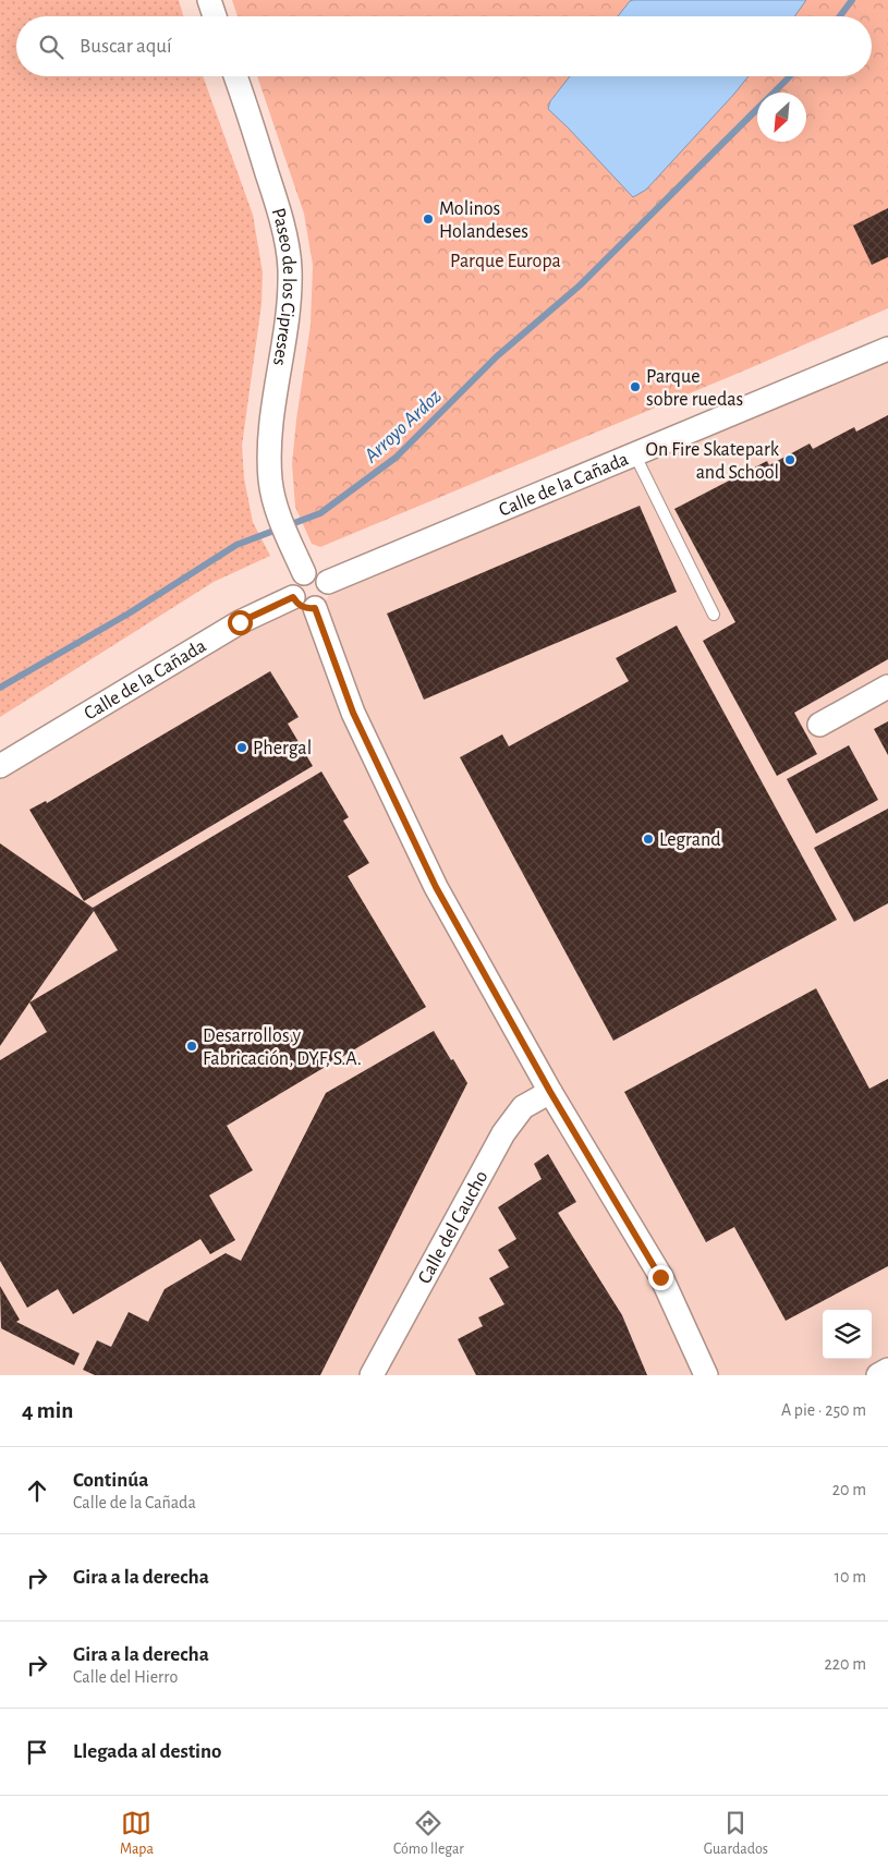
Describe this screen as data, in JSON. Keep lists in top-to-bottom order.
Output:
{
  "streets": {
    "street": ["Paseo de los Cipreses", "Calle de la Cañada", "Calle del Caucho"]
  },
  "crossings": [
    ["Paseo de los Cipreses", "Calle de la Cañada"]
  ],
  "water": ["Arroyo Ardoz"],
  "parks": ["Parque Europa"],
  "places": [
    "Molinos Holandeses",
    "Parque sobre ruedas",
    "On Fire Skatepark and School",
    "Phergal",
    "Legrand",
    "Desarrollos y Fabricación, DYF, S.A."
  ],
  "north": "bottom left",
  "page": {
    "search": "Buscar aquí",
    "heading": ["4 min", "A pie · 250 m"],
    "list": [
      ["Continúa", "Calle de la Cañada", "20 m"],
      ["Gira a la derecha", "10 m"],
      ["Gira a la derecha", "Calle del Hierro", "220 m"],
      "Llegada al destino"
    ],
    "nav": ["Mapa", "Cómo llegar", "Guardados"]
  }
}
